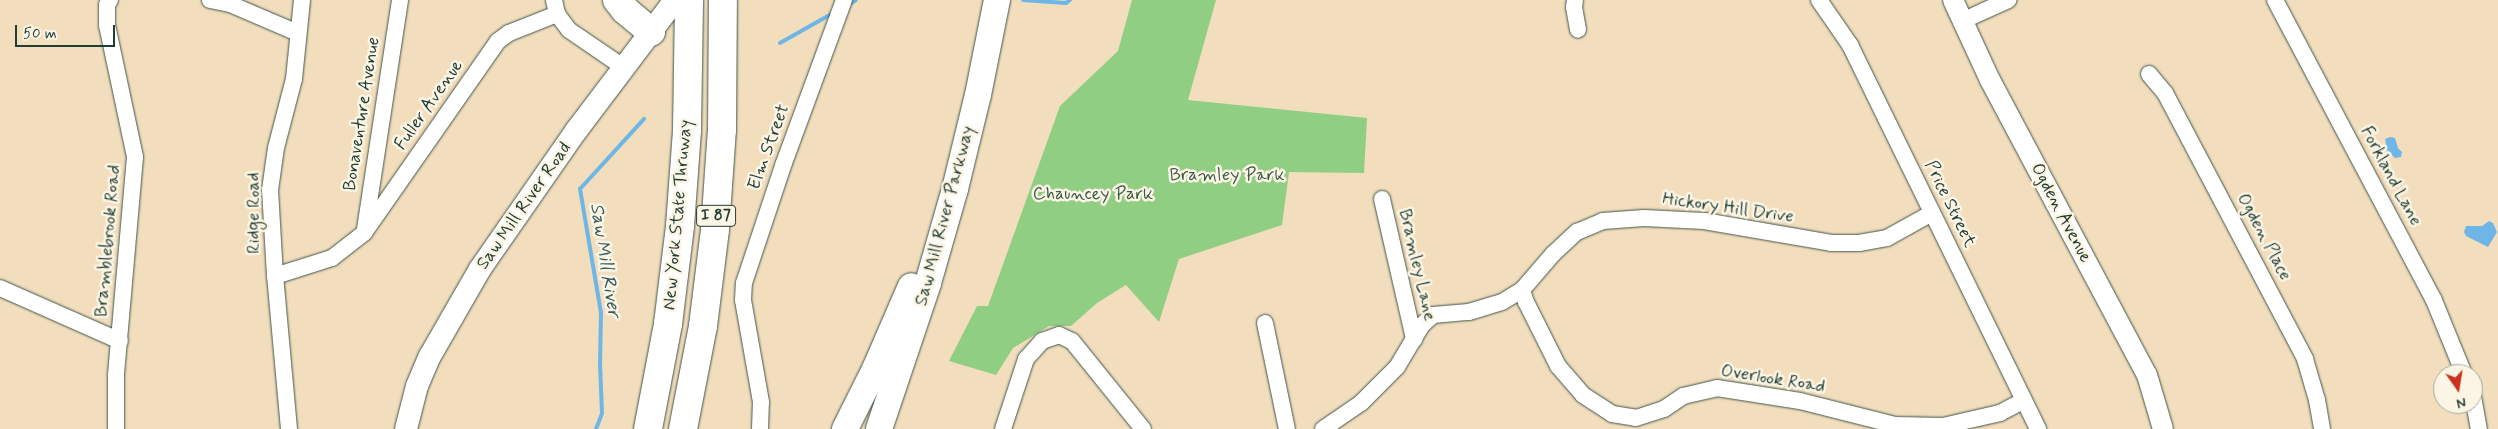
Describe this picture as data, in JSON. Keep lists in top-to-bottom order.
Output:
{
  "streets": {
    "highway": ["New York State Thruway", "I 87", "Saw Mill River Parkway"],
    "main road": ["Saw Mill River Road"],
    "street": [
      "Fuller Avenue",
      "Bonaventure Avenue",
      "Elm Street",
      "Forkland Lane",
      "Price Street",
      "Hickory Hill Drive",
      "Ridge Road",
      "Ogden Avenue",
      "Ogden Place",
      "Bramblebrook Road",
      "Bramley Lane",
      "Overlook Road"
    ]
  },
  "crossings": [
    ["Fuller Avenue", "Bonaventure Avenue"],
    ["Fuller Avenue", "Saw Mill River Road"],
    ["Fuller Avenue", "Ridge Road"],
    ["Price Street", "Hickory Hill Drive"],
    ["Price Street", "Overlook Road"],
    ["Hickory Hill Drive", "Bramley Lane"],
    ["Hickory Hill Drive", "Overlook Road"]
  ],
  "water": ["Saw Mill River"],
  "parks": ["Bramley Park", "Chauncey Park"],
  "scale_bar": "50 m",
  "north": "bottom"
}
